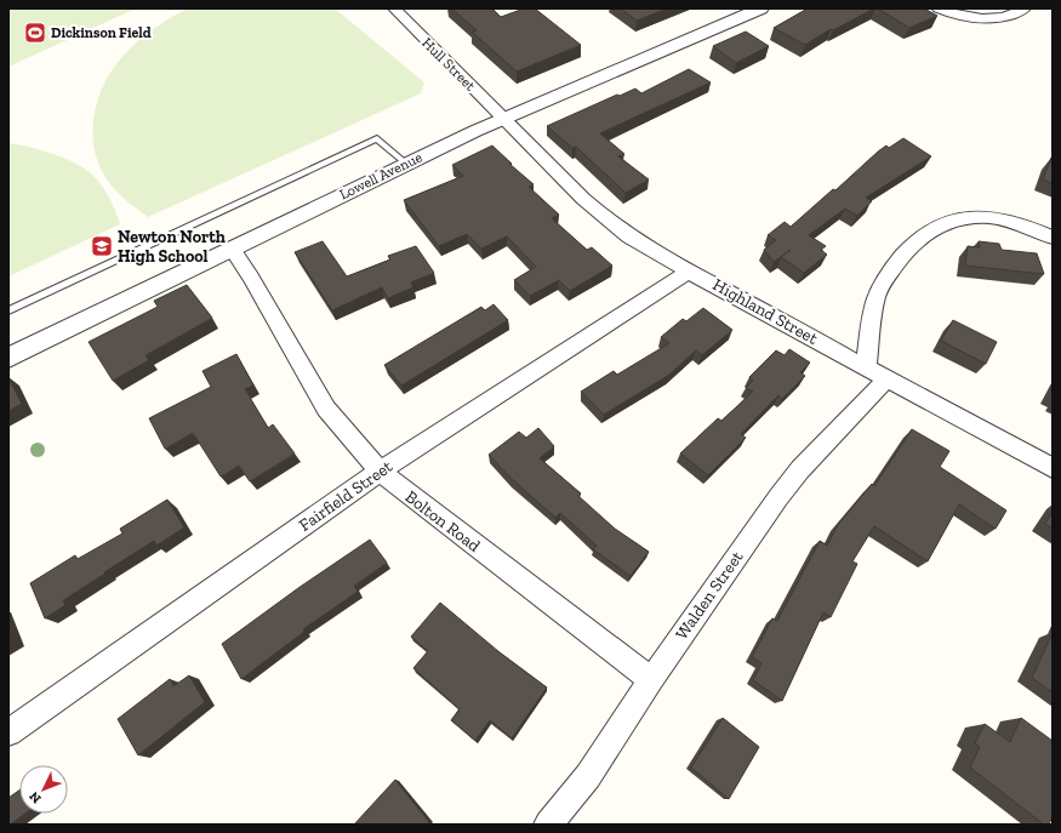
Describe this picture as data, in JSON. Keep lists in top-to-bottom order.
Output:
{
  "streets": {
    "street": [
      "Hull Street",
      "Lowell Avenue",
      "Highland Street",
      "Fairfield Street",
      "Bolton Road",
      "Walden Street"
    ]
  },
  "crossings": [
    ["Hull Street", "Lowell Avenue"],
    ["Hull Street", "Highland Street"],
    ["Lowell Avenue", "Highland Street"],
    ["Lowell Avenue", "Bolton Road"],
    ["Highland Street", "Fairfield Street"],
    ["Highland Street", "Walden Street"],
    ["Fairfield Street", "Bolton Road"],
    ["Bolton Road", "Walden Street"]
  ],
  "places": {
    "sports": ["Dickinson Field"],
    "school or university": ["Newton North High School"]
  },
  "north": "bottom left"
}
